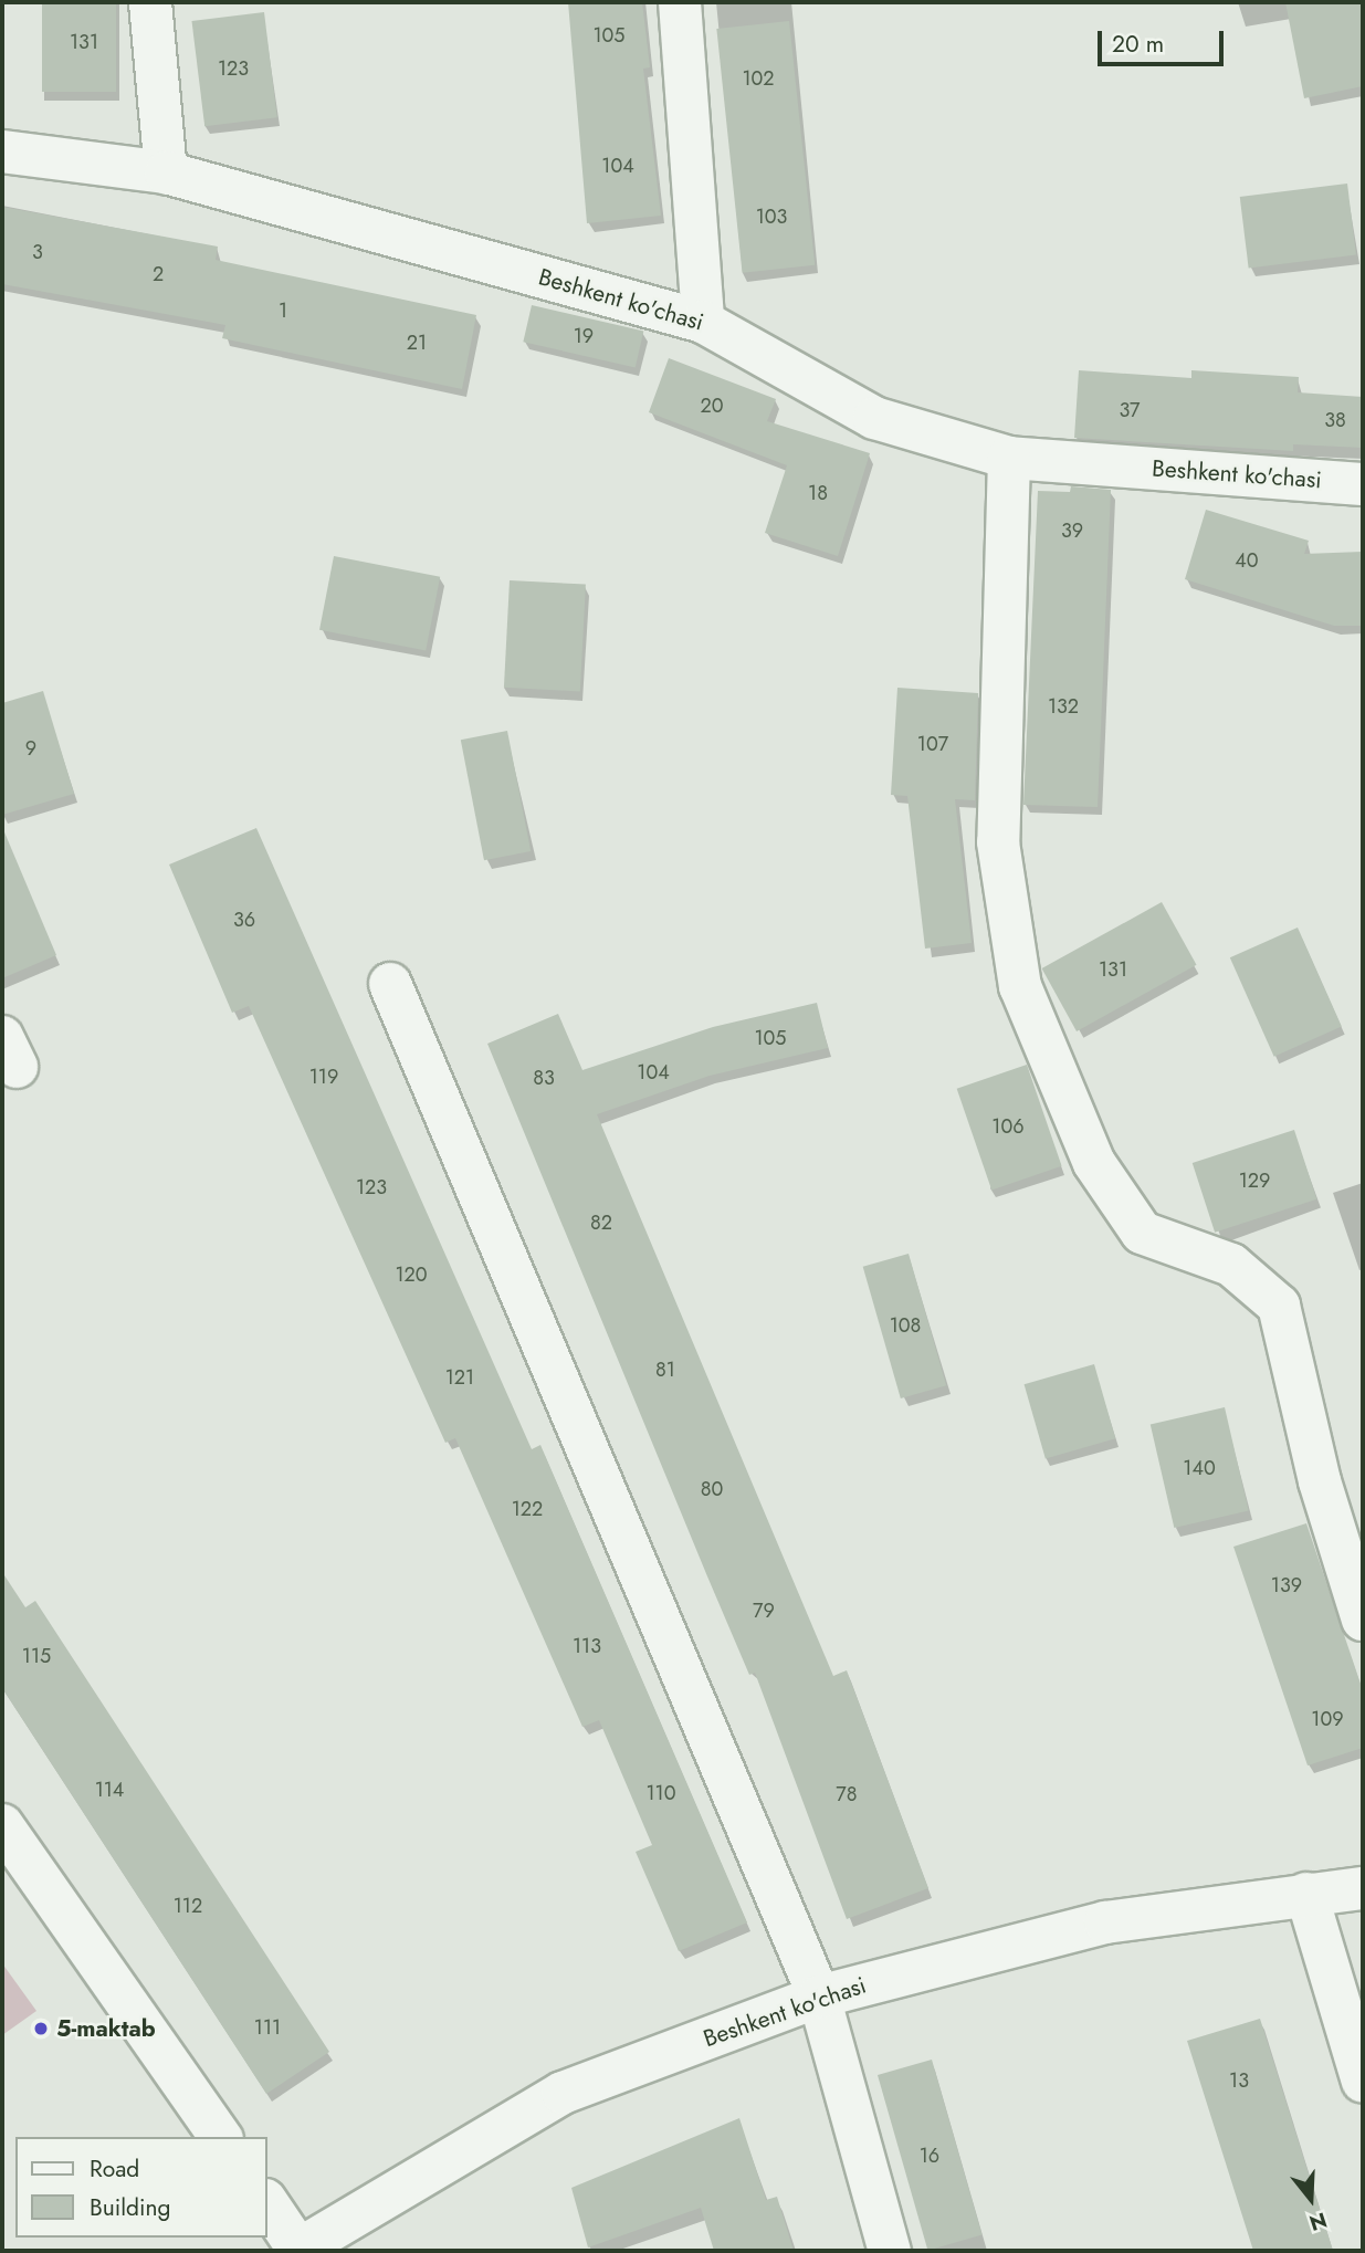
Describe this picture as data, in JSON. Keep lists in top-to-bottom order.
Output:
{
  "streets": {
    "street": ["Beshkent ko'chasi"]
  },
  "places": ["5-maktab"],
  "house_numbers": [
    "105",
    "131",
    "123",
    "102",
    "104",
    "103",
    "3",
    "2",
    "1",
    "19",
    "21",
    "20",
    "37",
    "38",
    "18",
    "39",
    "40",
    "132",
    "107",
    "9",
    "36",
    "131",
    "105",
    "104",
    "119",
    "83",
    "106",
    "129",
    "123",
    "82",
    "120",
    "108",
    "81",
    "121",
    "140",
    "80",
    "122",
    "139",
    "79",
    "113",
    "115",
    "109",
    "114",
    "110",
    "78",
    "112",
    "111",
    "13",
    "16"
  ],
  "legend": ["Road", "Building"],
  "scale_bar": "20 m",
  "north": "bottom"
}
